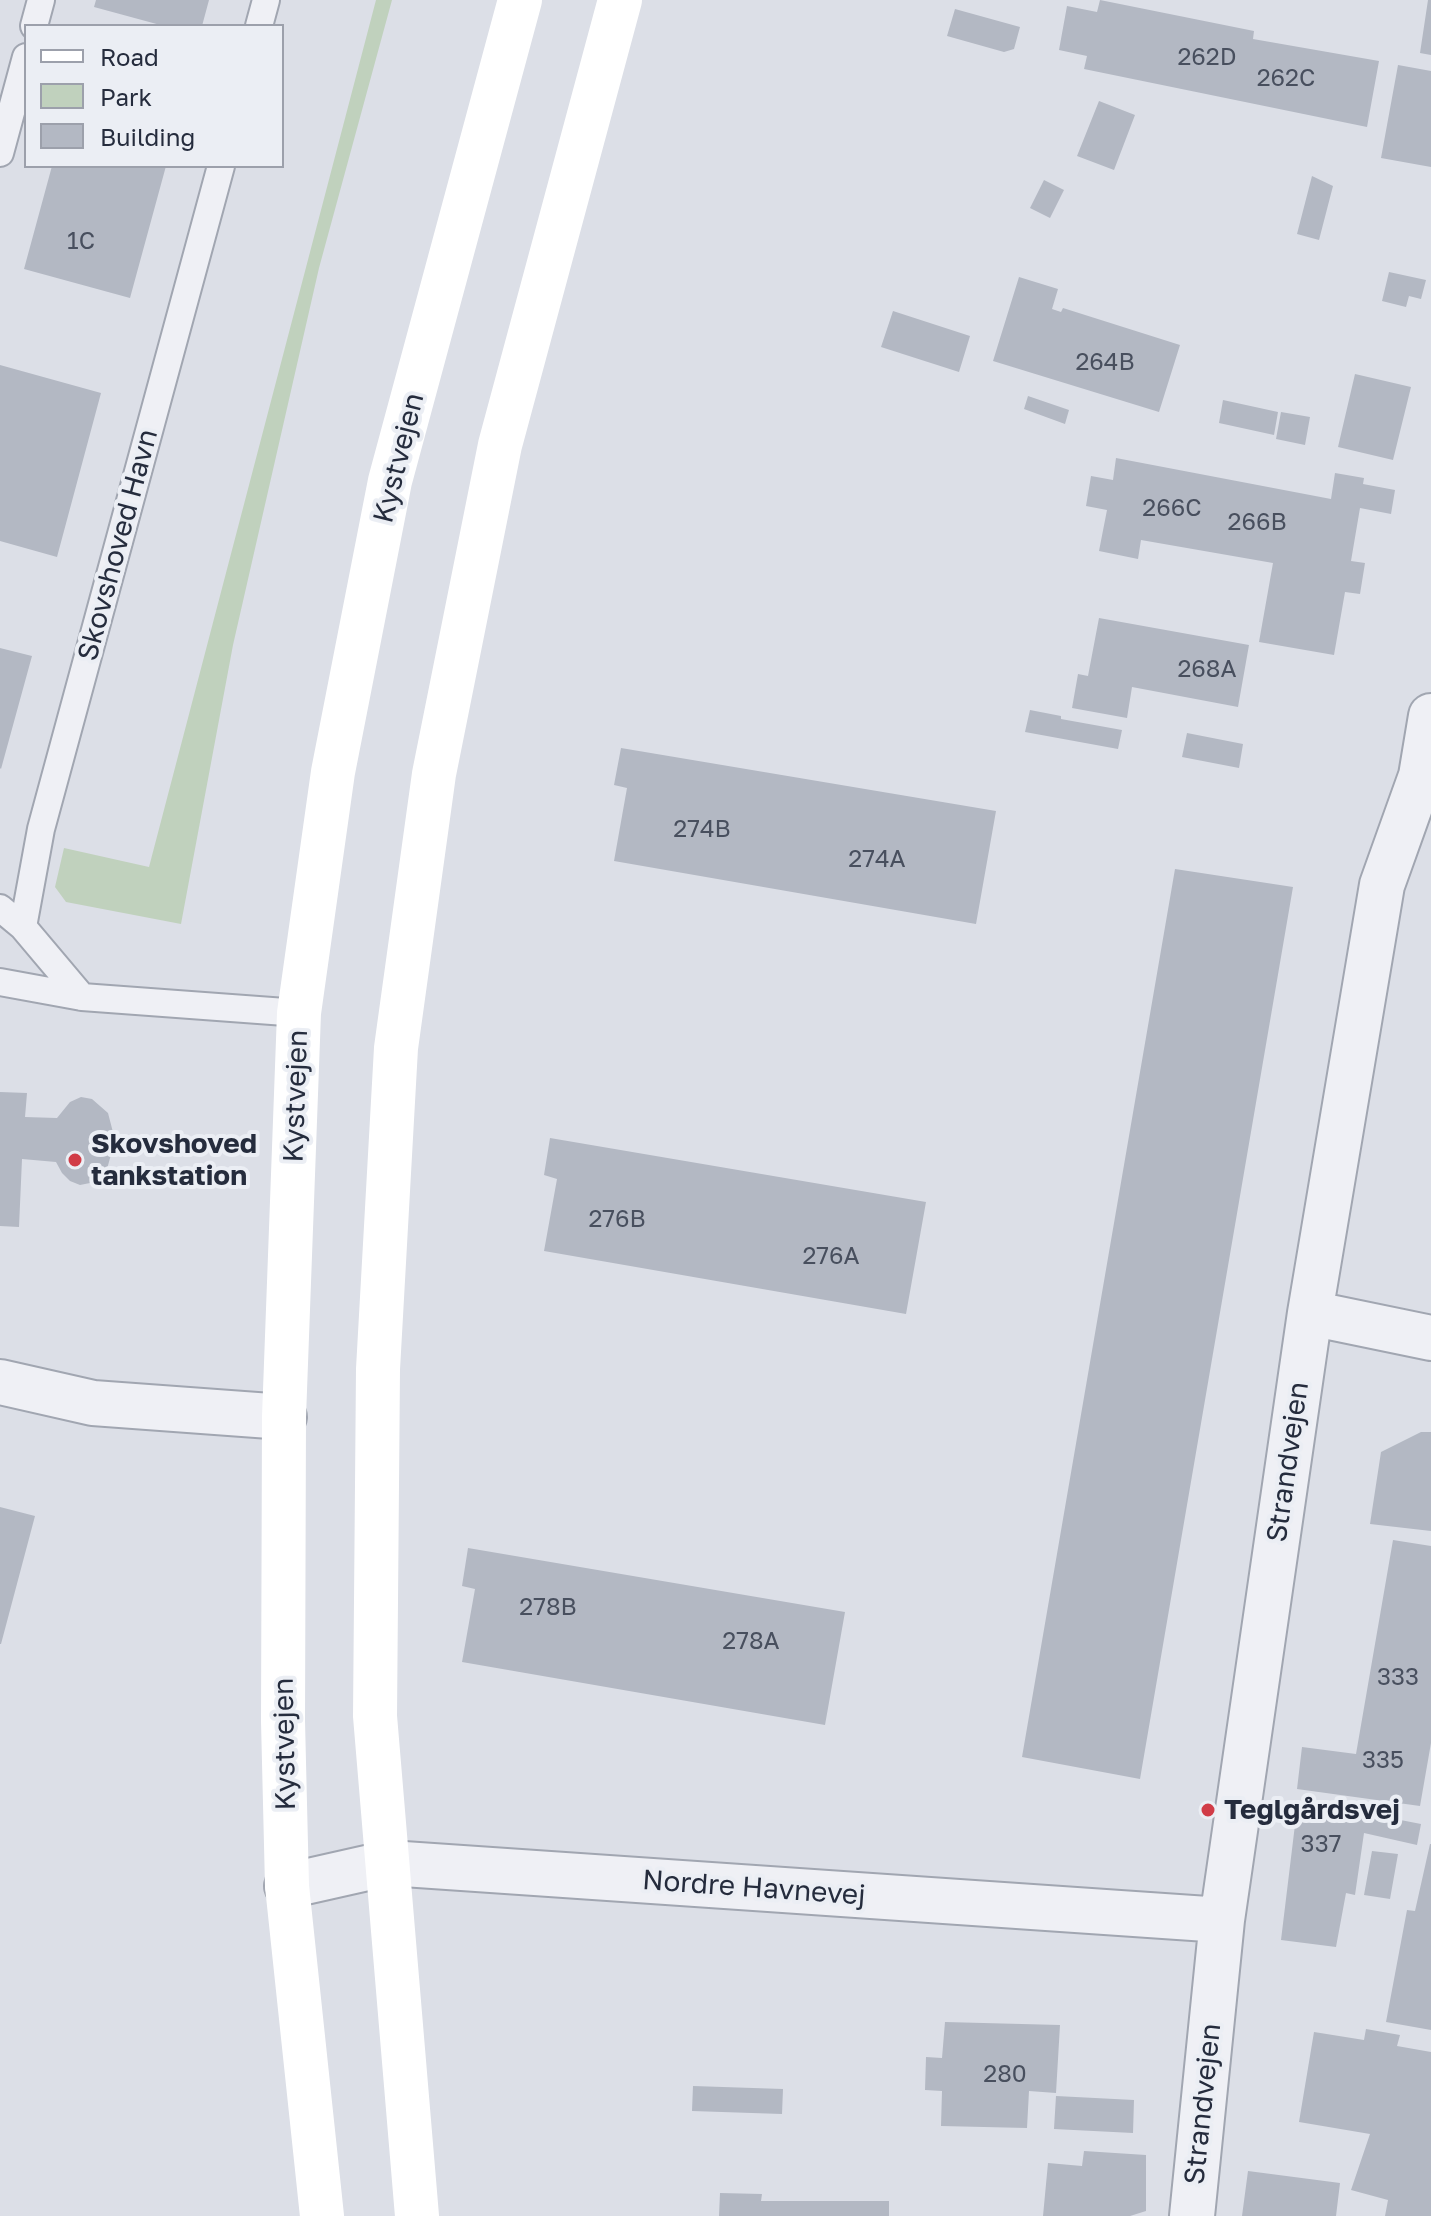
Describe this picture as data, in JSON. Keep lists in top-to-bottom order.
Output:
{
  "streets": {
    "main road": ["Kystvejen"],
    "street": ["Strandvejen", "Nordre Havnevej"],
    "lane": ["Skovshoved Havn"]
  },
  "crossings": [
    ["Kystvejen", "Nordre Havnevej"],
    ["Strandvejen", "Nordre Havnevej"]
  ],
  "places": ["Skovshoved tankstation", "Teglgårdsvej"],
  "house_numbers": [
    "262D",
    "262C",
    "1C",
    "264B",
    "266C",
    "266B",
    "268A",
    "274B",
    "274A",
    "276B",
    "276A",
    "278B",
    "278A",
    "333",
    "335",
    "337",
    "280"
  ],
  "legend": ["Road", "Park", "Building"]
}
